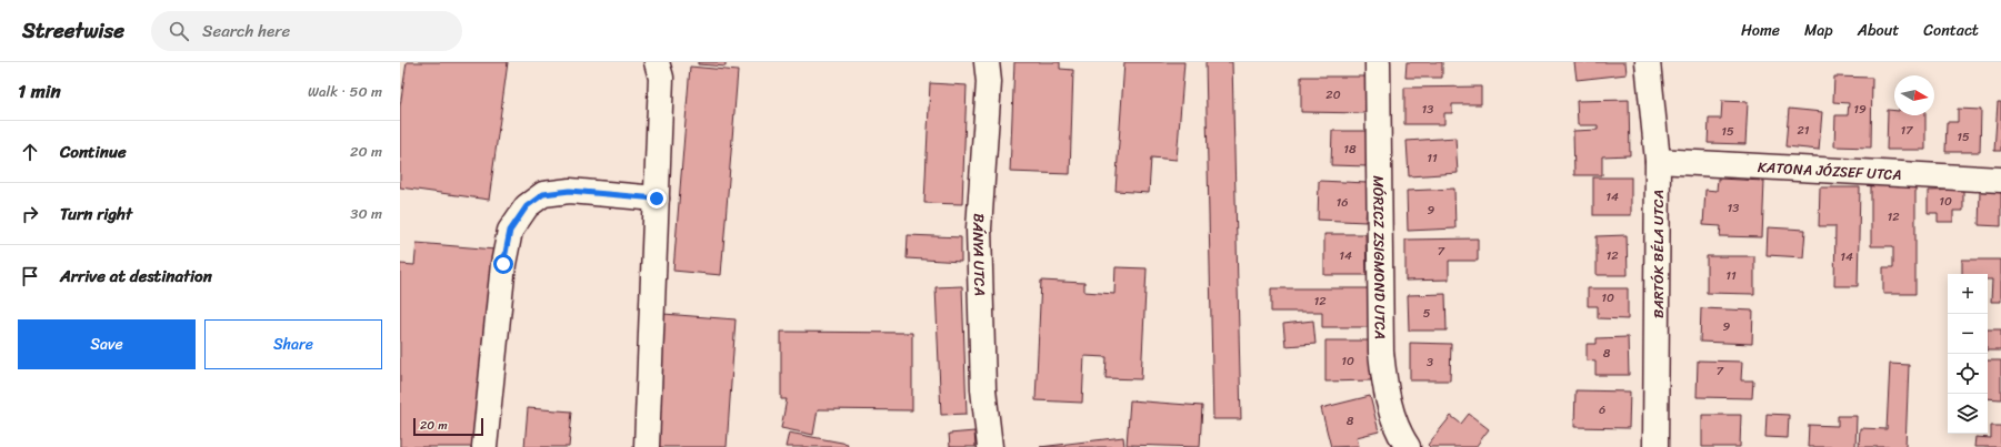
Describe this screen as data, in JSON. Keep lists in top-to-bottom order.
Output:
{
  "streets": {
    "street": [
      "KATONA JÓZSEF UTCA",
      "BARTÓK BÉLA UTCA",
      "BÁNYA UTCA",
      "MÓRICZ ZSIGMOND UTCA"
    ]
  },
  "crossings": [
    ["KATONA JÓZSEF UTCA", "BARTÓK BÉLA UTCA"]
  ],
  "house_numbers": [
    "20",
    "13",
    "19",
    "21",
    "17",
    "15",
    "15",
    "18",
    "11",
    "14",
    "10",
    "16",
    "13",
    "9",
    "12",
    "7",
    "14",
    "12",
    "14",
    "11",
    "10",
    "12",
    "5",
    "9",
    "8",
    "10",
    "3",
    "7",
    "6",
    "8"
  ],
  "scale_bar": "20 m",
  "north": "right",
  "page": {
    "header": "Streetwise",
    "search": "Search here",
    "nav": [
      "Home",
      "Map",
      "About",
      "Contact"
    ],
    "heading": ["1 min", "Walk · 50 m"],
    "list": [
      ["Continue", "20 m"],
      ["Turn right", "30 m"],
      "Arrive at destination"
    ],
    "map_buttons": ["+", "−"],
    "buttons": ["Save", "Share"],
    "scale": "20 m"
  }
}
